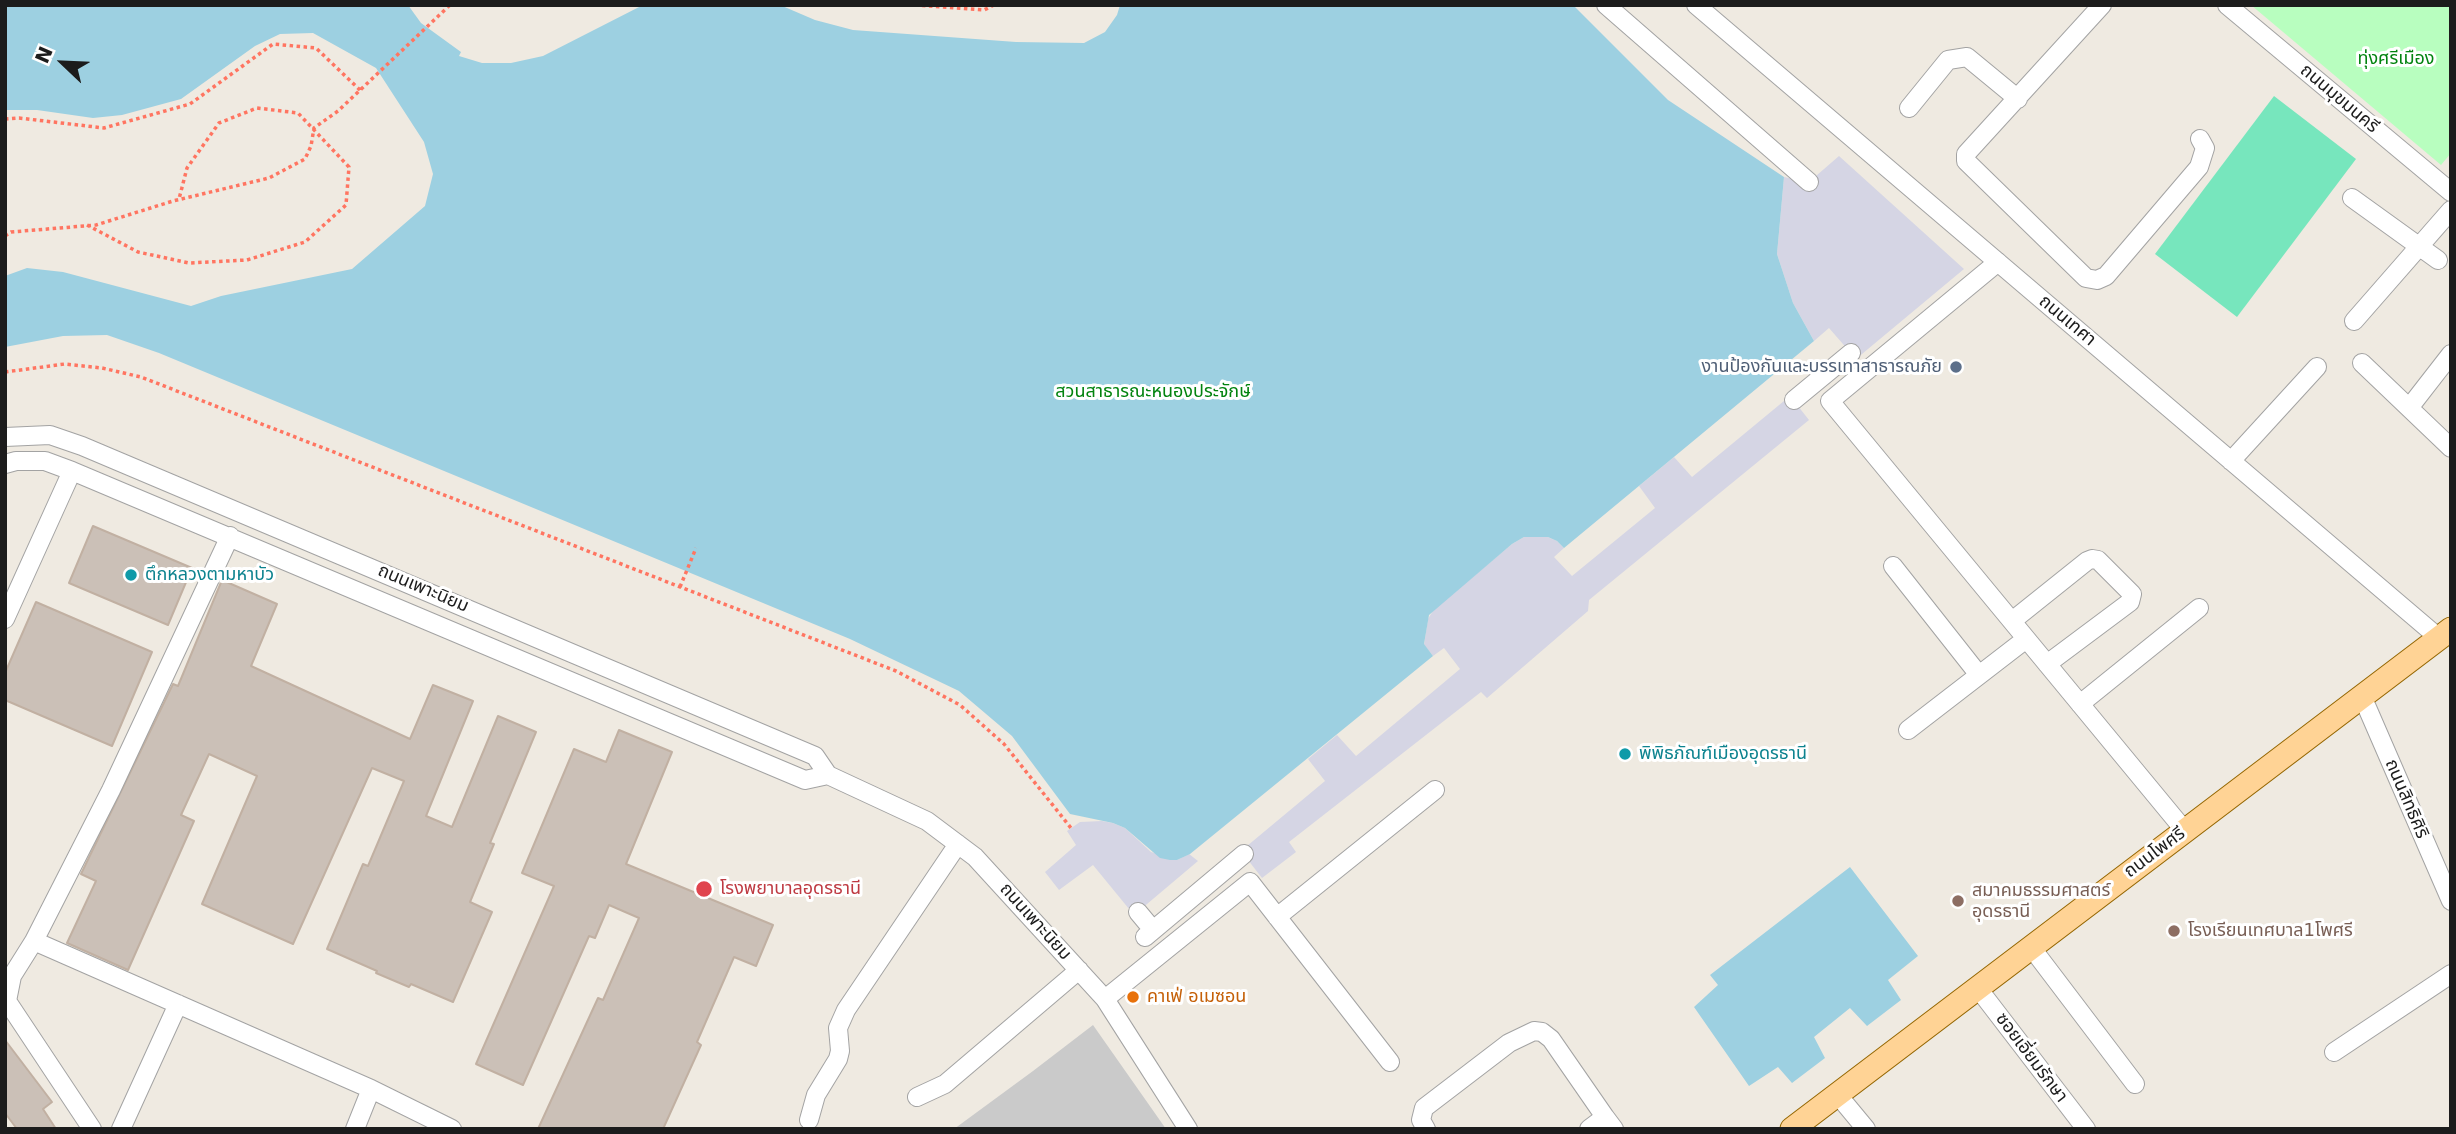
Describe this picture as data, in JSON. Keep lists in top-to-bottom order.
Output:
{
  "streets": {
    "main road": ["ถนนโพศรี"],
    "street": [
      "ถนนมุขมนครี",
      "ถนนเทศา",
      "ถนนเพาะนิยม",
      "ถนนสิทธิศิริ",
      "ซอยเอี่ยมรักษา"
    ]
  },
  "crossings": [
    ["ถนนเทศา", "ถนนโพศรี"],
    ["ถนนสิทธิศิริ", "ถนนโพศรี"],
    ["ถนนโพศรี", "ซอยเอี่ยมรักษา"]
  ],
  "parks": ["ทุ่งศรีเมือง", "สวนสาธารณะหนองประจักษ์"],
  "places": [
    "งานป้องกันและบรรเทาสาธารณภัย",
    "ตึกหลวงตามหาบัว",
    "พิพิธภัณฑ์เมืองอุดรธานี",
    "โรงพยาบาลอุดรธานี",
    "สมาคมธรรมศาสตร์ อุดรธานี",
    "โรงเรียนเทศบาล1โพศรี",
    "คาเฟ่ อเมซอน"
  ],
  "north": "top left"
}
